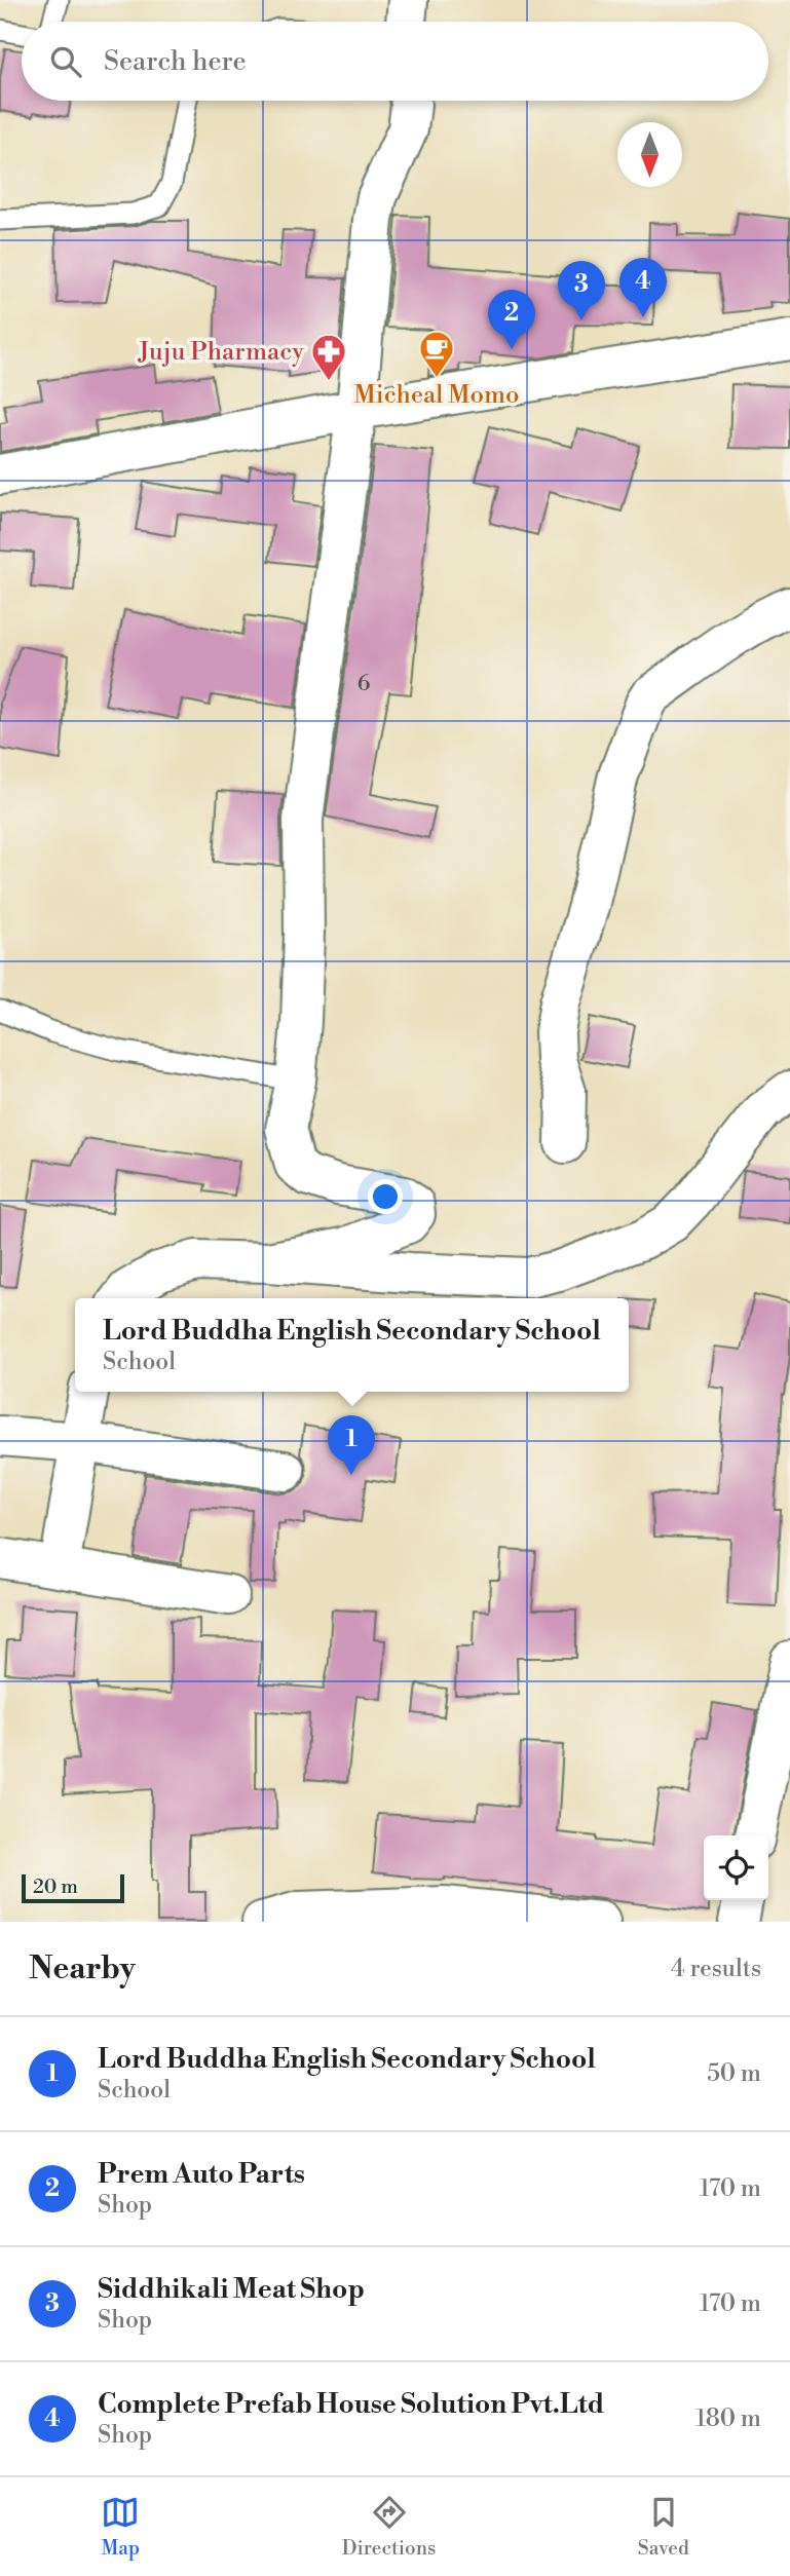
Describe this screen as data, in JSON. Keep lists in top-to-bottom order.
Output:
{
  "places": {
    "cafe": ["Micheal Momo"],
    "pharmacy": ["Juju Pharmacy"]
  },
  "house_numbers": ["6"],
  "scale_bar": "20 m",
  "north": "bottom",
  "page": {
    "search": "Search here",
    "pins": [
      "4",
      "3",
      "2",
      "1"
    ],
    "popup": ["Lord Buddha English Secondary School", "School"],
    "scale": "20 m",
    "heading": ["Nearby", "4 results"],
    "list": [
      {
        "mark": "1",
        "name": "Lord Buddha English Secondary School",
        "note": "School",
        "value": "50 m"
      },
      {
        "mark": "2",
        "name": "Prem Auto Parts",
        "note": "Shop",
        "value": "170 m"
      },
      {
        "mark": "3",
        "name": "Siddhikali Meat Shop",
        "note": "Shop",
        "value": "170 m"
      },
      {
        "mark": "4",
        "name": "Complete Prefab House Solution Pvt.Ltd",
        "note": "Shop",
        "value": "180 m"
      }
    ],
    "nav": ["Map", "Directions", "Saved"]
  }
}
